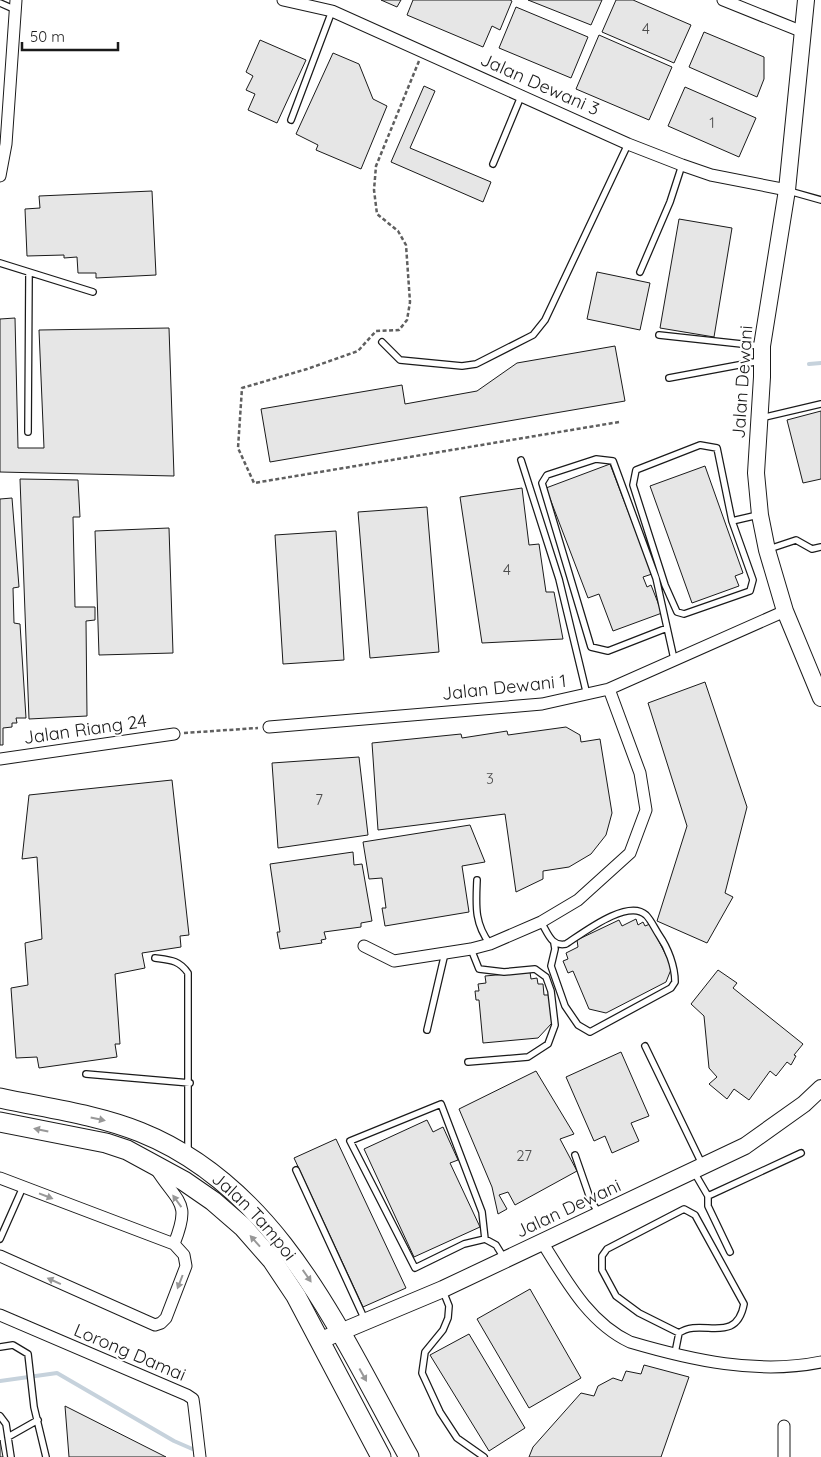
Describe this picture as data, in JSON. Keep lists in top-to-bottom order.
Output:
{
  "streets": {
    "main road": ["Jalan Tampoi"],
    "street": [
      "Jalan Dewani 3",
      "Jalan Dewani",
      "Jalan Dewani 1",
      "Jalan Riang 24",
      "Lorong Damai"
    ]
  },
  "crossings": [
    ["Jalan Dewani 3", "Jalan Dewani"],
    ["Jalan Dewani", "Jalan Dewani 1"],
    ["Jalan Dewani", "Jalan Tampoi"]
  ],
  "house_numbers": [
    "4",
    "1",
    "4",
    "3",
    "7",
    "27"
  ],
  "scale_bar": "50 m"
}
